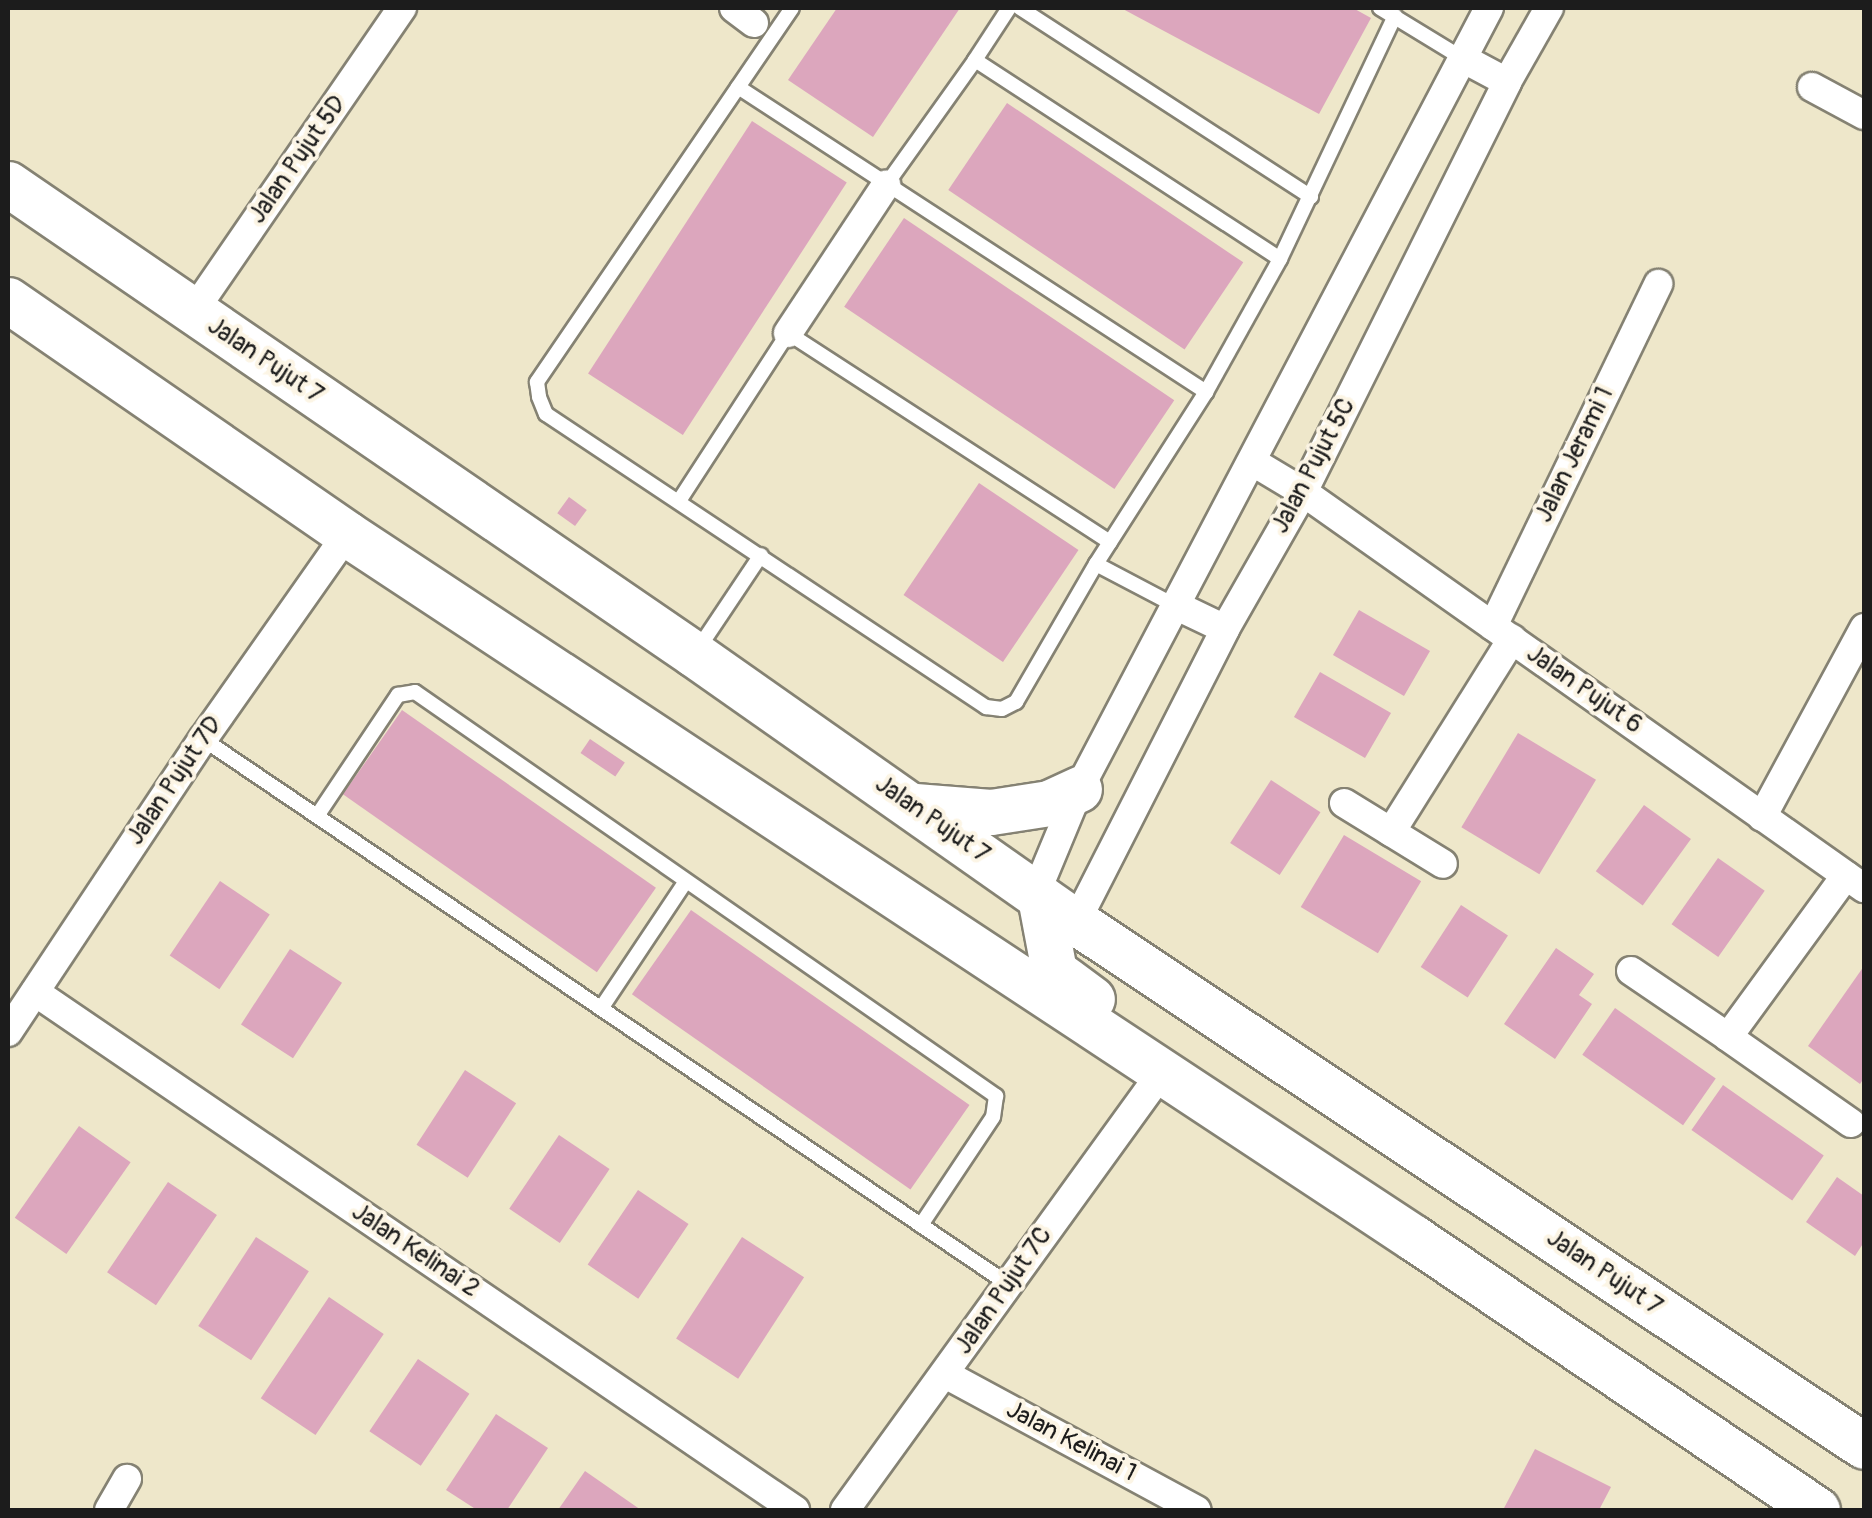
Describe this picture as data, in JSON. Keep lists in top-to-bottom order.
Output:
{
  "streets": {
    "main road": ["Jalan Pujut 7"],
    "street": [
      "Jalan Pujut 5D",
      "Jalan Jerami 1",
      "Jalan Pujut 5C",
      "Jalan Pujut 6",
      "Jalan Pujut 7D",
      "Jalan Kelinai 2",
      "Jalan Pujut 7C",
      "Jalan Kelinai 1"
    ]
  },
  "crossings": [
    ["Jalan Pujut 5D", "Jalan Pujut 7"],
    ["Jalan Pujut 7", "Jalan Pujut 5C"],
    ["Jalan Jerami 1", "Jalan Pujut 6"],
    ["Jalan Pujut 5C", "Jalan Pujut 6"],
    ["Jalan Pujut 7D", "Jalan Kelinai 2"],
    ["Jalan Pujut 7C", "Jalan Kelinai 1"]
  ]
}
